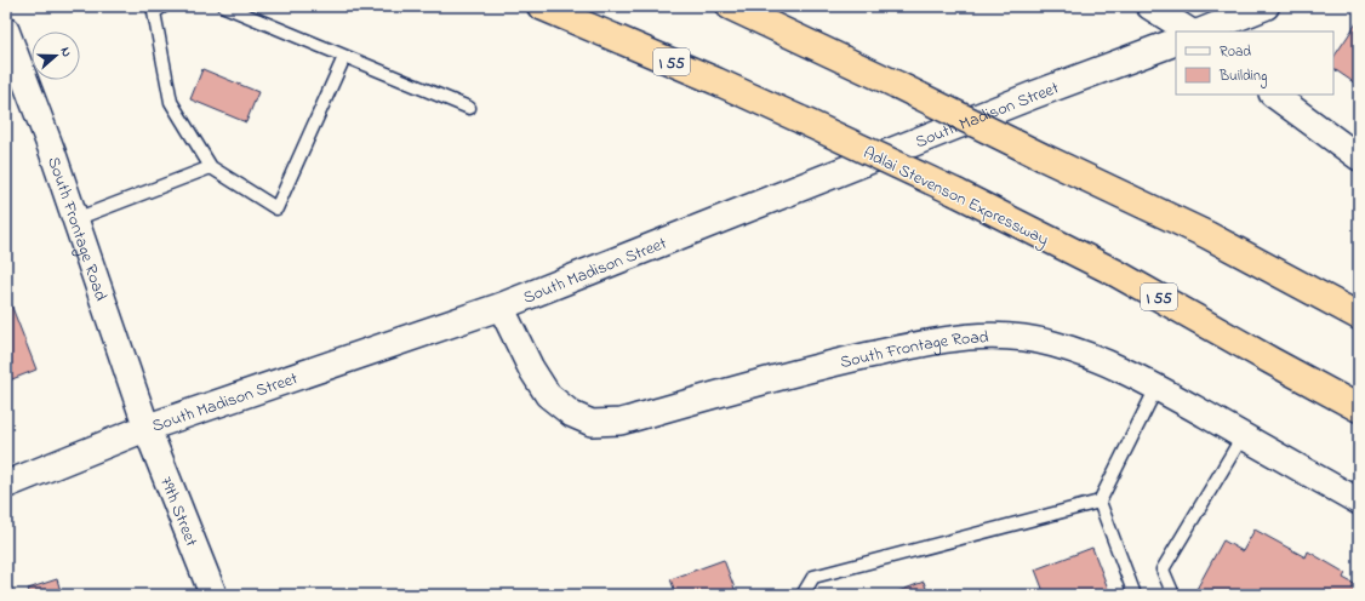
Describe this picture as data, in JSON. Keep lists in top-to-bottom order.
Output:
{
  "streets": {
    "highway": ["I 55", "Adlai Stevenson Expressway"],
    "street": ["South Madison Street", "South Frontage Road", "79th Street"]
  },
  "crossings": [
    ["South Madison Street", "South Frontage Road"],
    ["South Madison Street", "79th Street"],
    ["South Frontage Road", "79th Street"]
  ],
  "legend": ["Road", "Building"],
  "north": "right"
}
